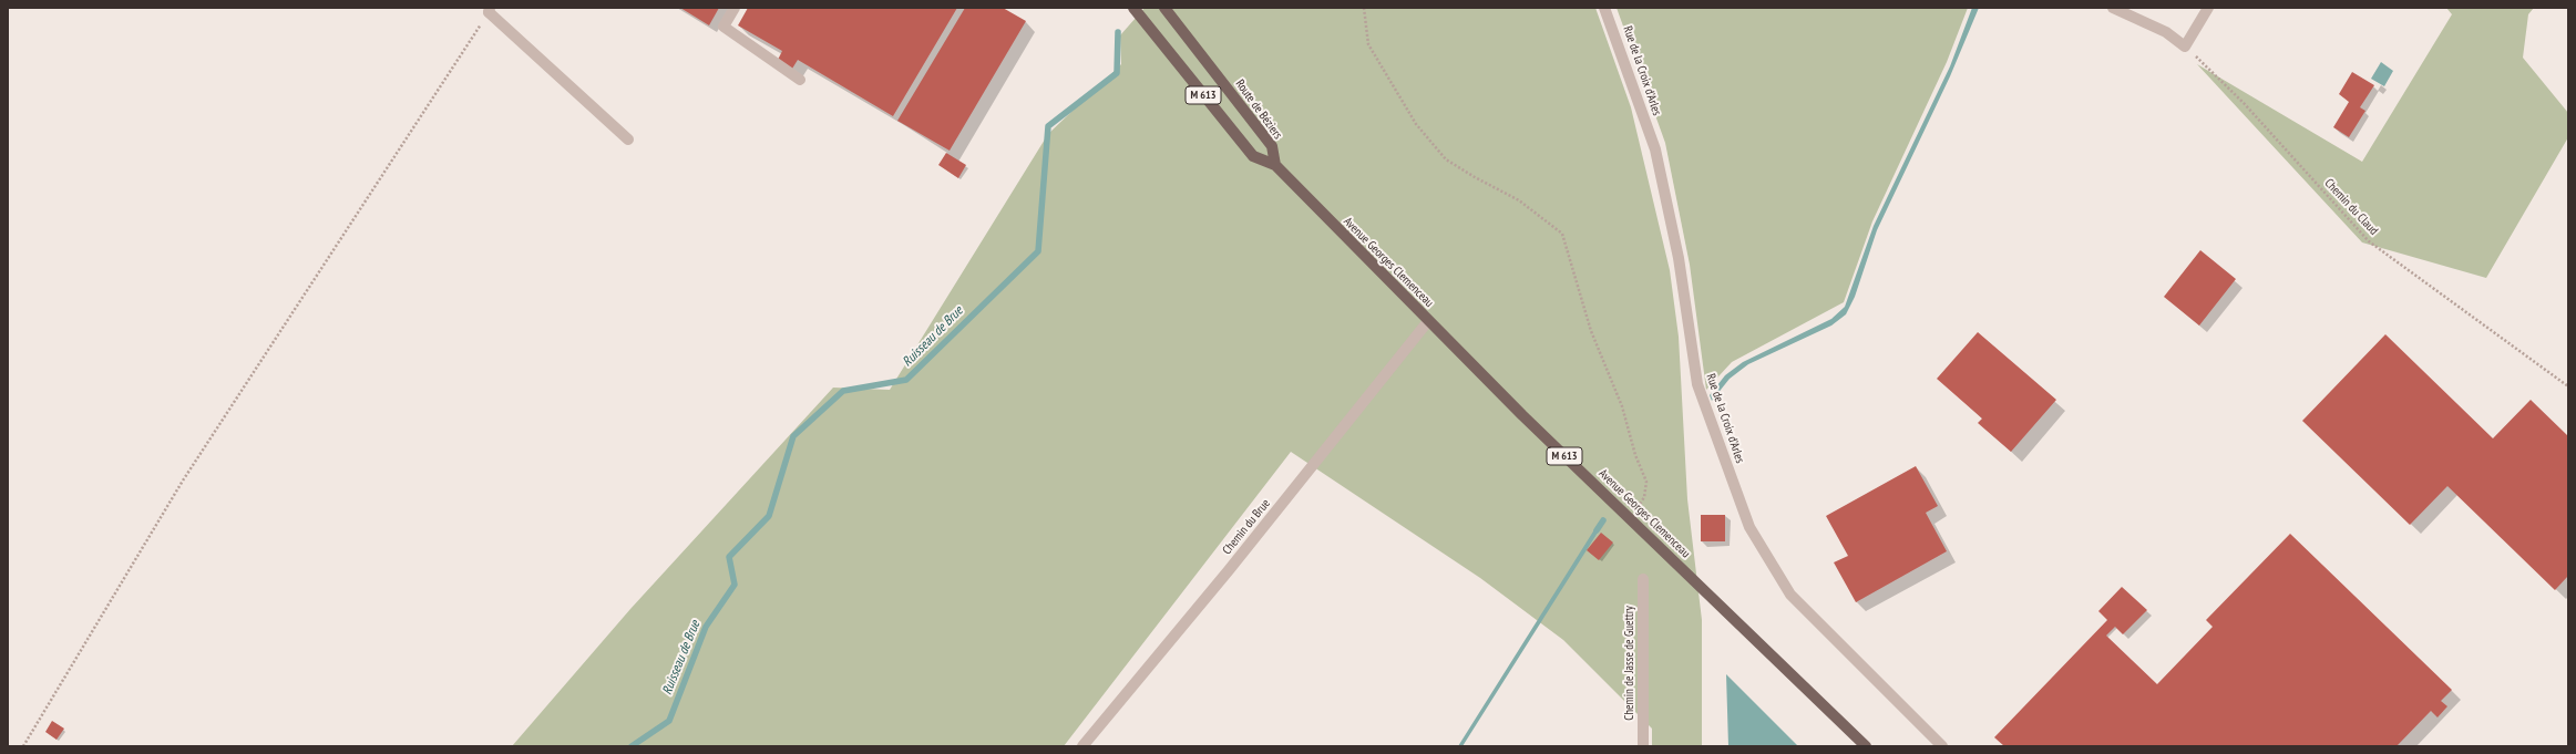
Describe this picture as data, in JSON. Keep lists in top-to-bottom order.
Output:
{
  "streets": {
    "main road": ["M 613", "Route de Béziers", "Avenue Georges Clemenceau"],
    "street": ["Rue de la Croix d'Arles", "Chemin du Brue", "Chemin de Jasse de Guettry"],
    "path": ["Chemin du Claud"]
  },
  "crossings": [
    ["M 613", "Route de Béziers"],
    ["M 613", "Avenue Georges Clemenceau"],
    ["Route de Béziers", "Avenue Georges Clemenceau"],
    ["Avenue Georges Clemenceau", "Chemin du Brue"]
  ],
  "water": ["Ruisseau de Brue"]
}
